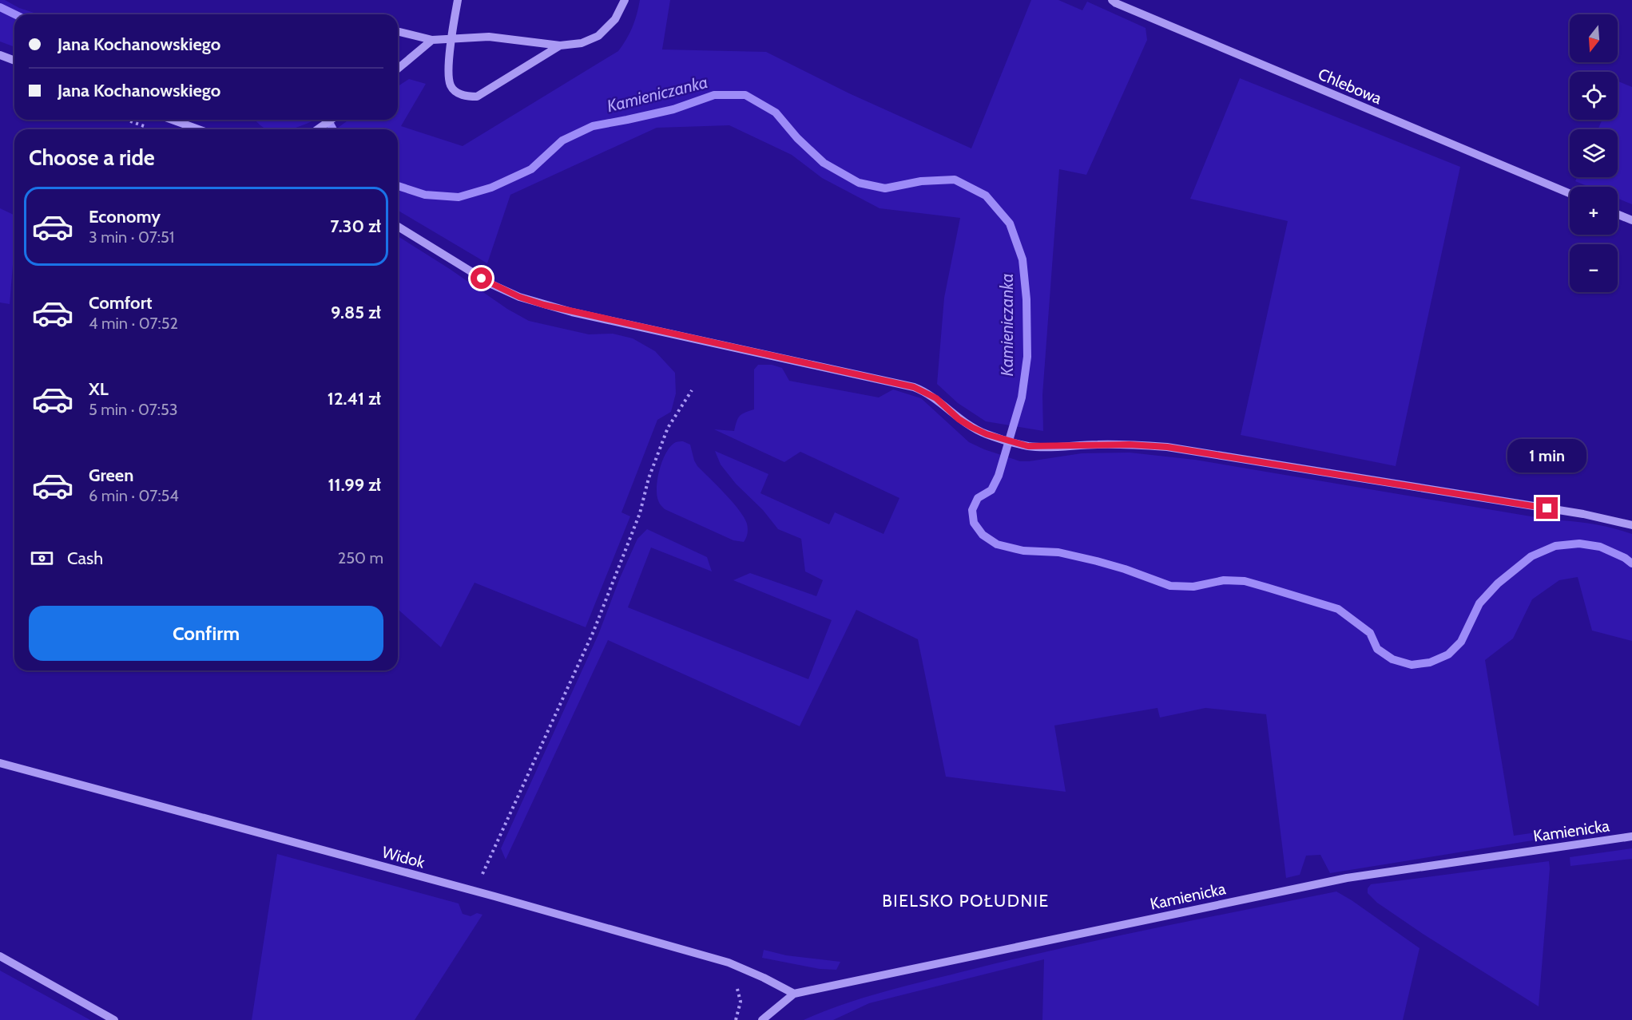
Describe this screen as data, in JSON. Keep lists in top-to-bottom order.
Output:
{
  "streets": {
    "street": ["Chlebowa", "Kamienicka", "Widok"]
  },
  "crossings": [
    ["Kamienicka", "Widok"]
  ],
  "districts": ["BIELSKO POŁUDNIE"],
  "water": ["Kamieniczanka"],
  "north": "bottom",
  "page": {
    "map_buttons": ["+", "−"],
    "banner": ["Jana Kochanowskiego", "Jana Kochanowskiego"],
    "heading": "Choose a ride",
    "list": [
      {
        "name": "Economy",
        "note": "3 min · 07:51",
        "value": "7.30 zł"
      },
      {
        "name": "Comfort",
        "note": "4 min · 07:52",
        "value": "9.85 zł"
      },
      {
        "name": "XL",
        "note": "5 min · 07:53",
        "value": "12.41 zł"
      },
      {
        "name": "Green",
        "note": "6 min · 07:54",
        "value": "11.99 zł"
      }
    ],
    "bubble": "1 min",
    "pay": ["Cash", "250 m"],
    "buttons": "Confirm"
  }
}
